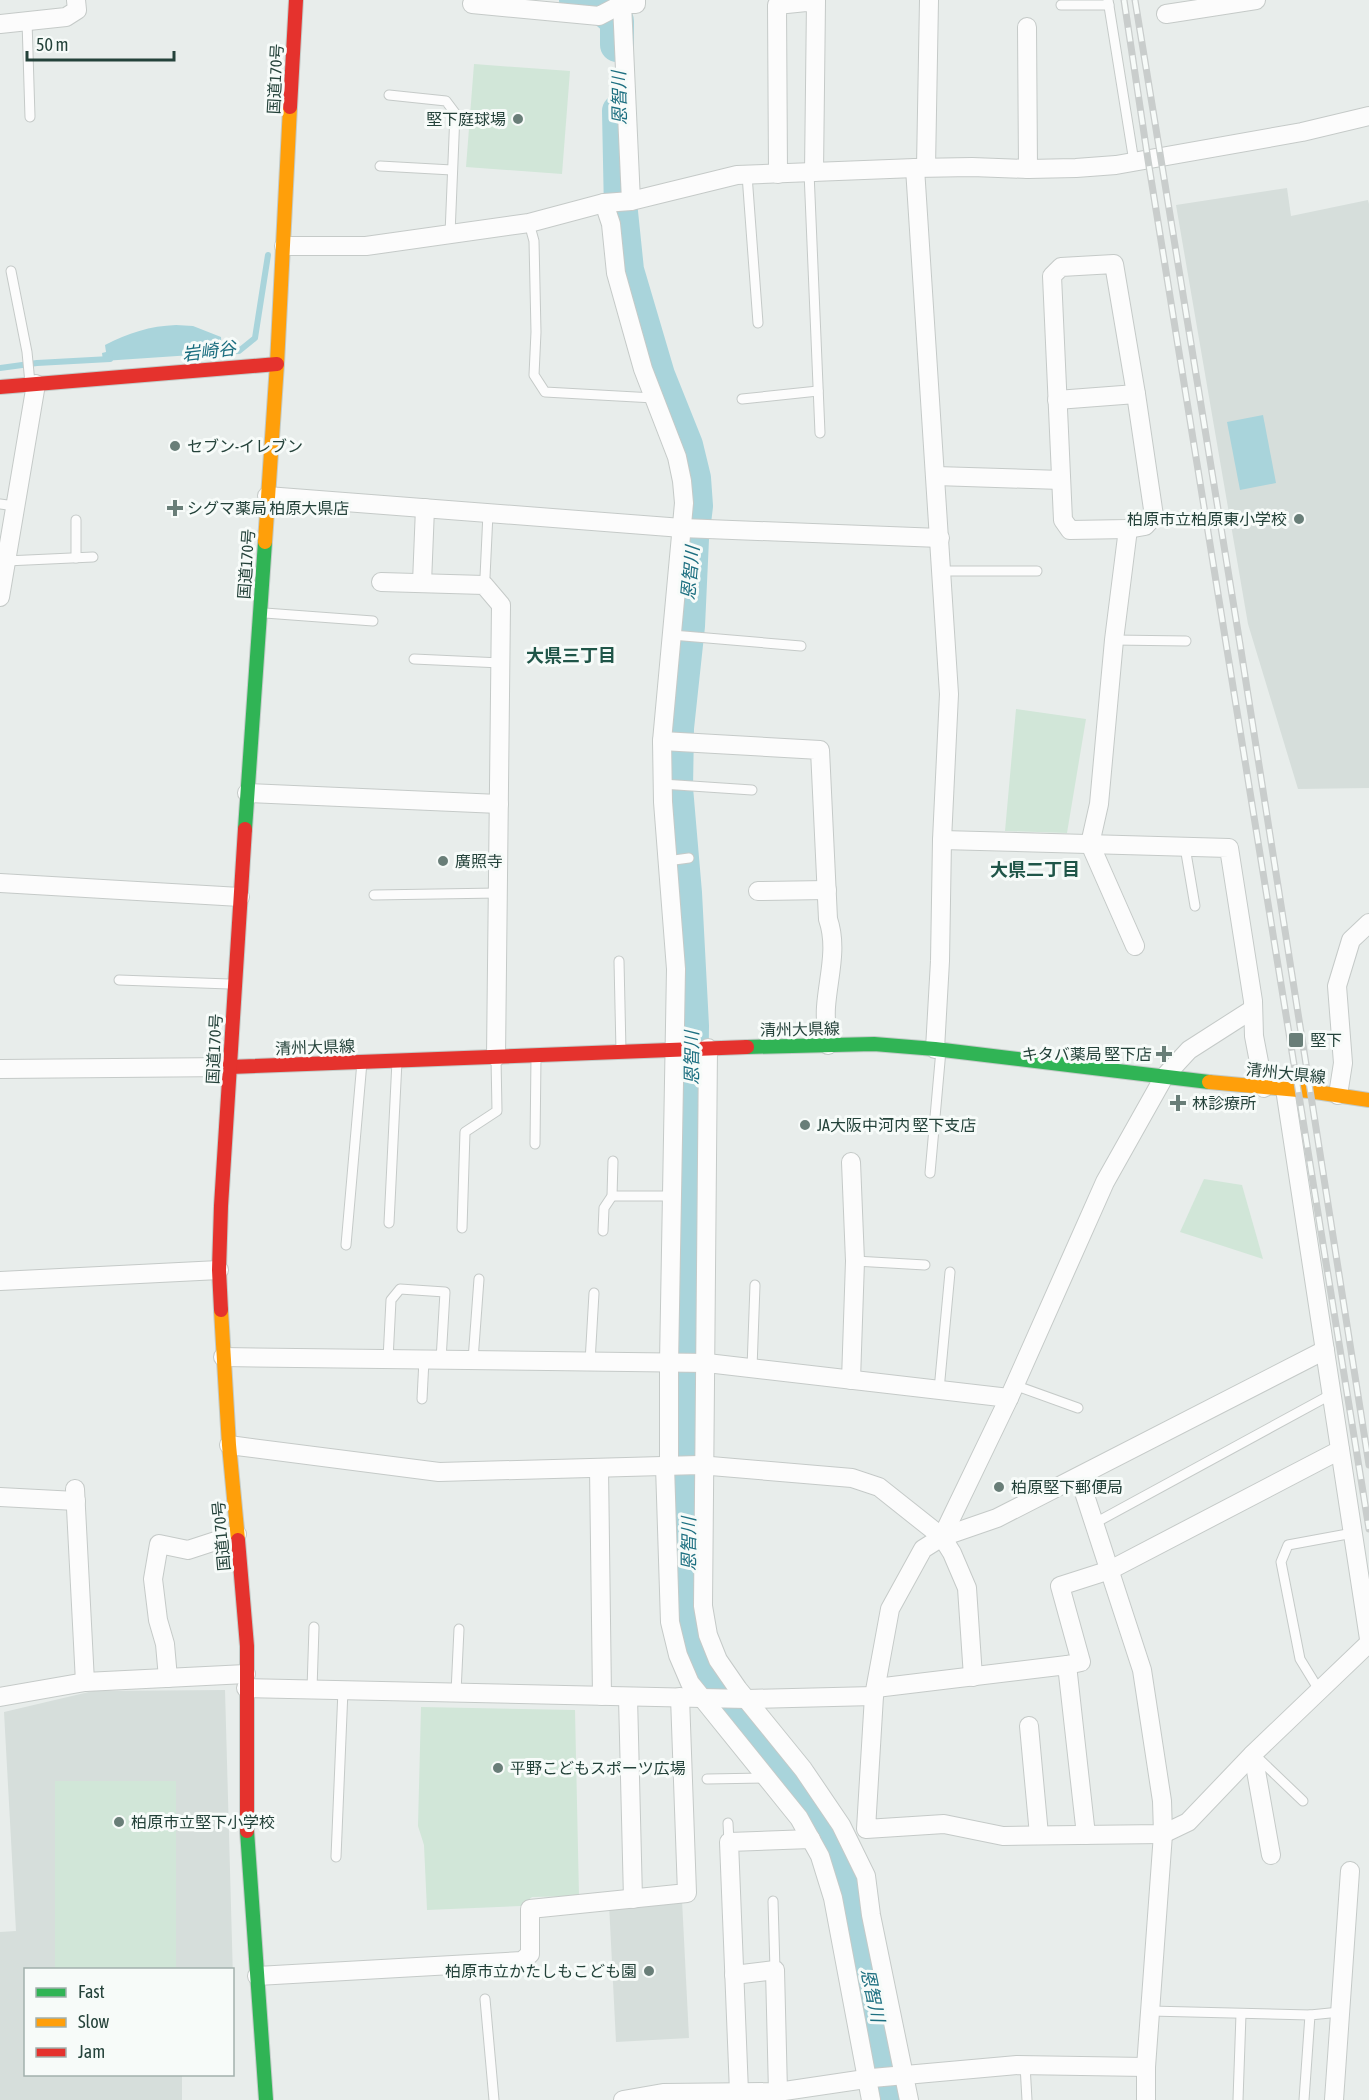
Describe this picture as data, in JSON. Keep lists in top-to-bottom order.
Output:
{
  "streets": {
    "main road": ["国道170号", "清州大県線"]
  },
  "crossings": [
    ["国道170号", "清州大県線"]
  ],
  "districts": ["大県三丁目", "大県二丁目"],
  "water": ["恩智川", "岩崎谷"],
  "places": {
    "other": [
      "堅下庭球場",
      "セブン-イレブン",
      "柏原市立柏原東小学校",
      "廣照寺",
      "JA大阪中河内 堅下支店",
      "柏原堅下郵便局",
      "平野こどもスポーツ広場",
      "柏原市立堅下小学校",
      "柏原市立かたしもこども園"
    ],
    "health": ["シグマ薬局 柏原大県店", "キタバ薬局 堅下店", "林診療所"],
    "transit": ["堅下"]
  },
  "legend": ["Fast", "Slow", "Jam"],
  "scale_bar": "50 m"
}
